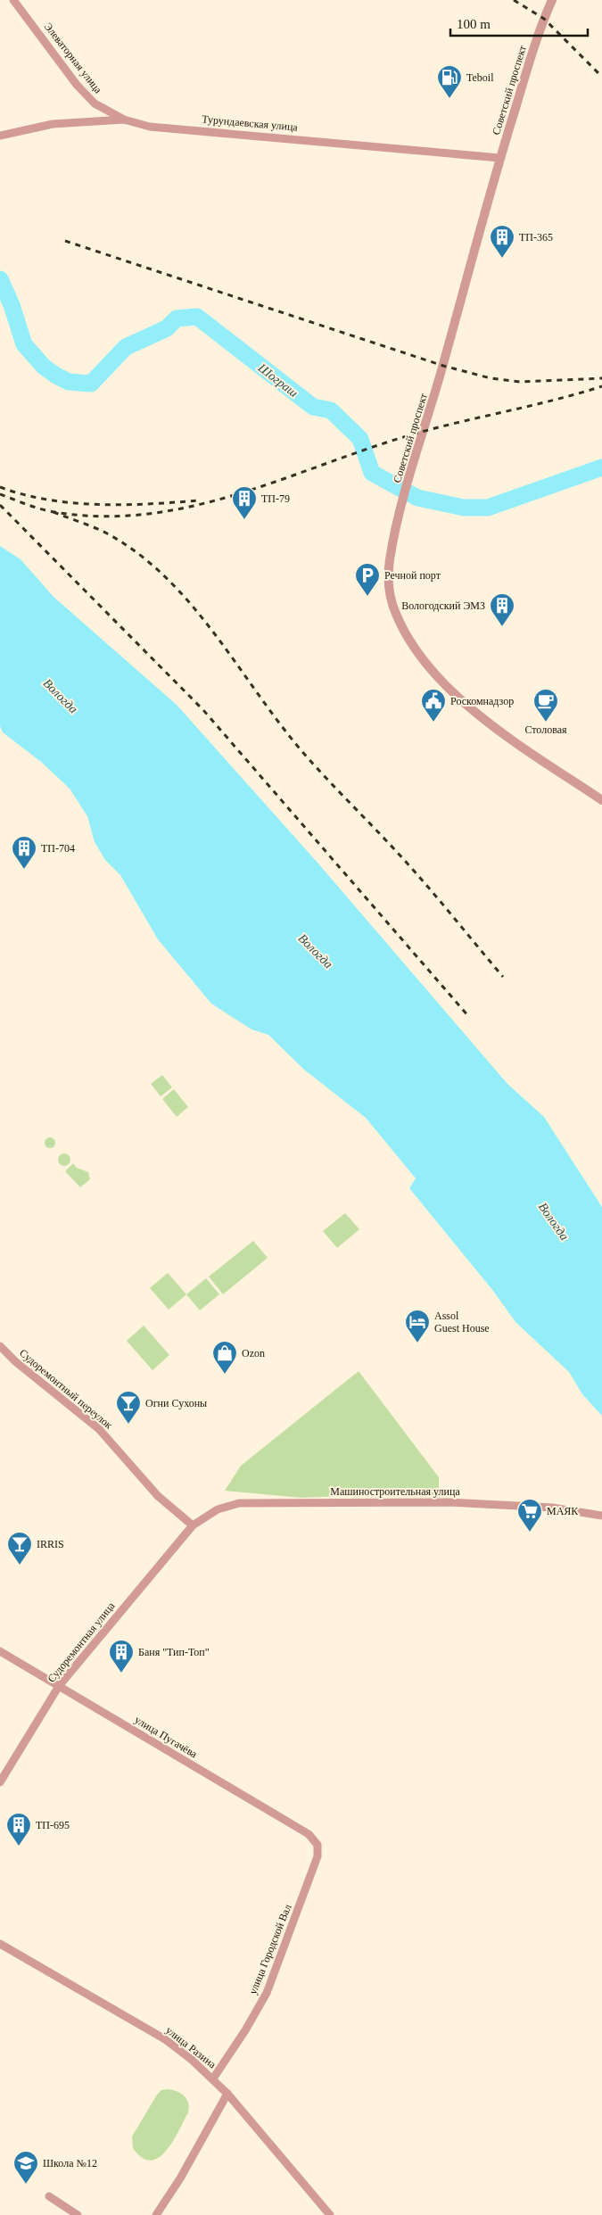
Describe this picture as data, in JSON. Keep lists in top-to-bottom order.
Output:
{
  "streets": {
    "street": [
      "Элеваторная улица",
      "Советский проспект",
      "Турундаевская улица",
      "Судоремонтный переулок",
      "Машиностроительная улица",
      "Судоремонтная улица",
      "улица Пугачёва",
      "улица Городской Вал",
      "улица Разина"
    ]
  },
  "crossings": [
    ["Элеваторная улица", "Турундаевская улица"],
    ["Советский проспект", "Турундаевская улица"],
    ["Судоремонтный переулок", "Машиностроительная улица"],
    ["Судоремонтный переулок", "Судоремонтная улица"],
    ["Машиностроительная улица", "Судоремонтная улица"],
    ["Судоремонтная улица", "улица Пугачёва"],
    ["улица Пугачёва", "улица Городской Вал"],
    ["улица Городской Вал", "улица Разина"]
  ],
  "water": ["Шограш", "Вологда"],
  "places": {
    "fuel station": ["Teboil"],
    "building": [
      "ТП-365",
      "ТП-79",
      "Вологодский ЭМЗ",
      "ТП-704",
      "Баня \"Тип-Топ\"",
      "ТП-695"
    ],
    "parking": ["Речной порт"],
    "public building": ["Роскомнадзор"],
    "cafe": ["Столовая"],
    "hotel": ["Assol Guest House"],
    "shop": ["Ozon"],
    "bar": ["Огни Сухоны", "IRRIS"],
    "supermarket": ["МАЯК"],
    "school or university": ["Школа №12"]
  },
  "scale_bar": "100 m"
}
